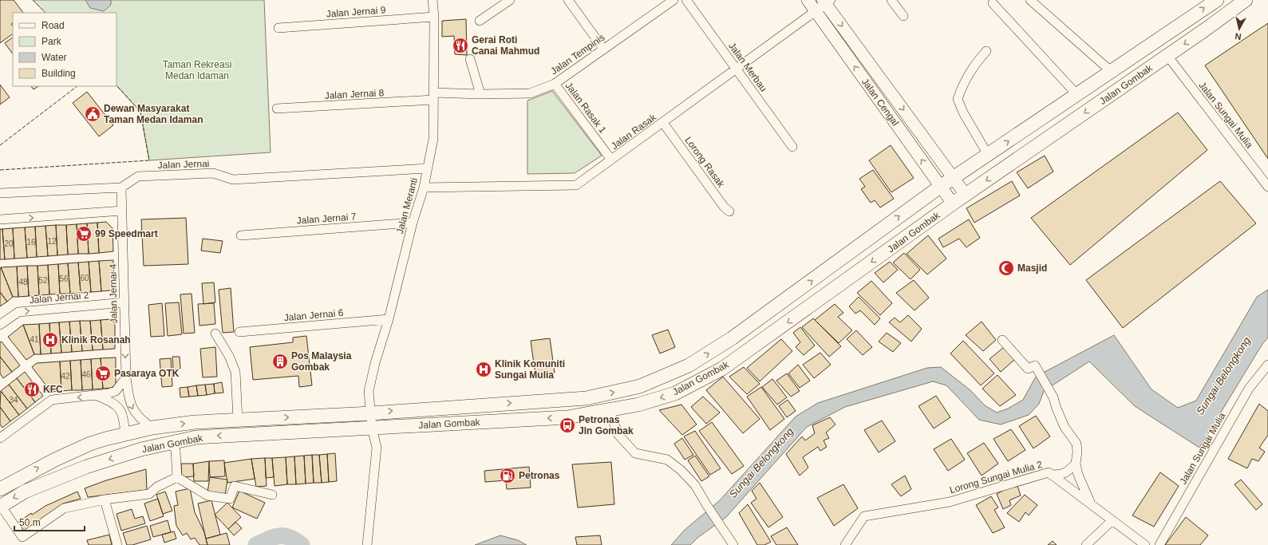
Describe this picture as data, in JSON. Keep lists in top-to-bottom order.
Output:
{
  "streets": {
    "main road": ["Jalan Gombak"],
    "street": [
      "Jalan Jernai 9",
      "Jalan Tempinis",
      "Jalan Merbau",
      "Jalan Jernai 8",
      "Jalan Cengal",
      "Jalan Rasak 1",
      "Jalan Sungai Mulia",
      "Jalan Rasak",
      "Lorong Rasak",
      "Jalan Jernai",
      "Jalan Meranti",
      "Jalan Jernai 7",
      "Jalan Jernai 4",
      "Jalan Jernai 2",
      "Jalan Jernai 6",
      "Lorong Sungai Mulia 2"
    ]
  },
  "crossings": [
    ["Jalan Jernai 9", "Jalan Meranti"],
    ["Jalan Tempinis", "Jalan Jernai 8"],
    ["Jalan Tempinis", "Jalan Rasak 1"],
    ["Jalan Tempinis", "Jalan Meranti"],
    ["Jalan Merbau", "Jalan Rasak"],
    ["Jalan Gombak", "Jalan Cengal"],
    ["Jalan Gombak", "Jalan Sungai Mulia"],
    ["Jalan Gombak", "Jalan Meranti"],
    ["Jalan Gombak", "Jalan Jernai 4"],
    ["Jalan Jernai 8", "Jalan Meranti"],
    ["Jalan Cengal", "Jalan Rasak"],
    ["Jalan Rasak 1", "Jalan Rasak"],
    ["Jalan Rasak", "Lorong Rasak"],
    ["Jalan Rasak", "Jalan Meranti"],
    ["Jalan Jernai", "Jalan Meranti"],
    ["Jalan Jernai", "Jalan Jernai 4"],
    ["Jalan Meranti", "Jalan Jernai 7"],
    ["Jalan Meranti", "Jalan Jernai 6"],
    ["Jalan Jernai 4", "Jalan Jernai 2"]
  ],
  "one_way": ["Jalan Jernai 4", "Jalan Jernai 2"],
  "water": ["Sungai Belongkong"],
  "parks": ["Taman Rekreasi Medan Idaman"],
  "places": {
    "restaurant": ["Gerai Roti Canai Mahmud", "KFC"],
    "public building": ["Dewan Masyarakat Taman Medan Idaman"],
    "supermarket": ["99 Speedmart", "Pasaraya OTK"],
    "mosque": ["Masjid"],
    "hospital": ["Klinik Rosanah", "Klinik Komuniti Sungai Mulia"],
    "building": ["Pos Malaysia Gombak"],
    "bus stop": ["Petronas Jln Gombak"],
    "fuel station": ["Petronas"]
  },
  "house_numbers": [
    "12",
    "16",
    "20",
    "60",
    "56",
    "52",
    "48",
    "41",
    "46",
    "42",
    "34"
  ],
  "legend": [
    "Road",
    "Park",
    "Water",
    "Building"
  ],
  "scale_bar": "50 m",
  "north": "bottom"
}
